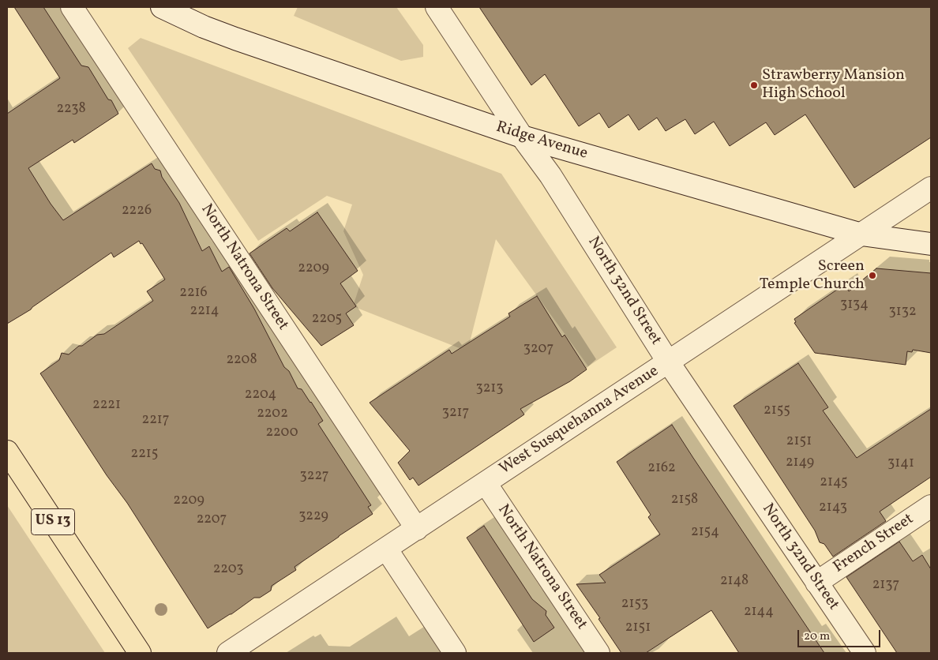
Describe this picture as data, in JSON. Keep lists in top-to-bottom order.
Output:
{
  "streets": {
    "main road": ["US 13"],
    "street": [
      "Ridge Avenue",
      "North Natrona Street",
      "North 32nd Street",
      "West Susquehanna Avenue",
      "French Street"
    ]
  },
  "crossings": [
    ["Ridge Avenue", "North 32nd Street"],
    ["Ridge Avenue", "West Susquehanna Avenue"],
    ["North Natrona Street", "West Susquehanna Avenue"],
    ["North 32nd Street", "West Susquehanna Avenue"],
    ["North 32nd Street", "French Street"]
  ],
  "places": ["Strawberry Mansion High School", "Screen Temple Church"],
  "house_numbers": [
    "2238",
    "2226",
    "2209",
    "2216",
    "3134",
    "2214",
    "3132",
    "2205",
    "3207",
    "2208",
    "3213",
    "2204",
    "2221",
    "2155",
    "3217",
    "2202",
    "2217",
    "2200",
    "2151",
    "2215",
    "2149",
    "3141",
    "2162",
    "3227",
    "2145",
    "2158",
    "2209",
    "2143",
    "3229",
    "2207",
    "2154",
    "2203",
    "2148",
    "2137",
    "2153",
    "2144",
    "2151"
  ],
  "scale_bar": "20 m"
}
